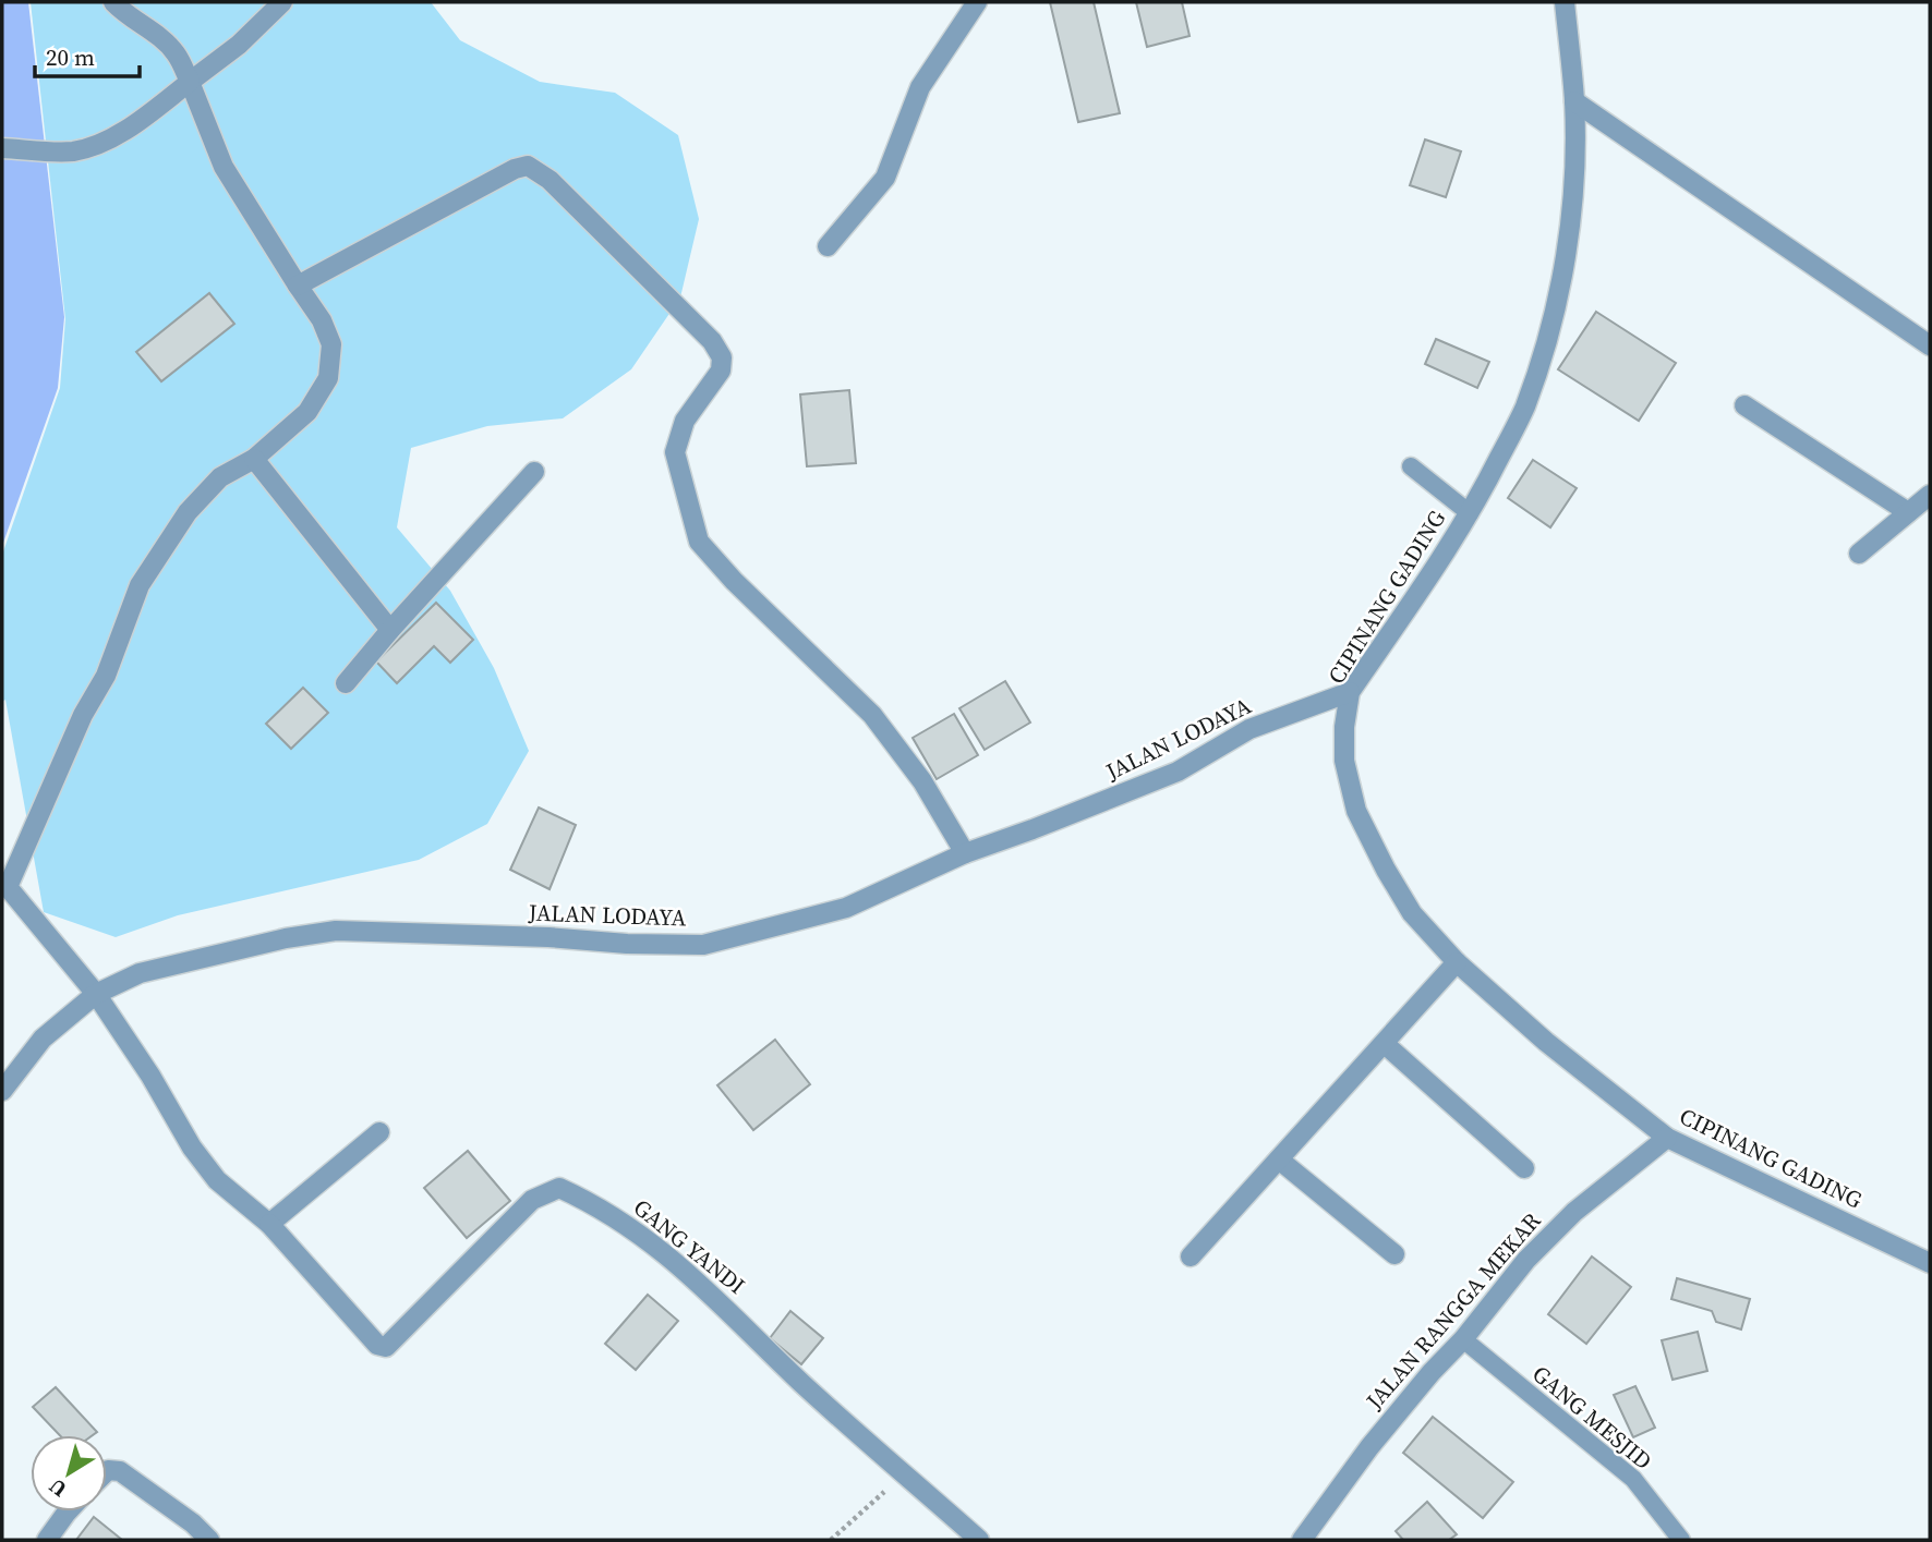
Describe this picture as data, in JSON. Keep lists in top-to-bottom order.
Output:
{
  "streets": {
    "street": [
      "CIPINANG GADING",
      "JALAN LODAYA",
      "GANG YANDI",
      "JALAN RANGGA MEKAR"
    ],
    "lane": ["GANG MESJID"]
  },
  "crossings": [
    ["CIPINANG GADING", "JALAN LODAYA"],
    ["CIPINANG GADING", "JALAN RANGGA MEKAR"],
    ["JALAN RANGGA MEKAR", "GANG MESJID"]
  ],
  "scale_bar": "20 m",
  "north": "bottom left"
}
